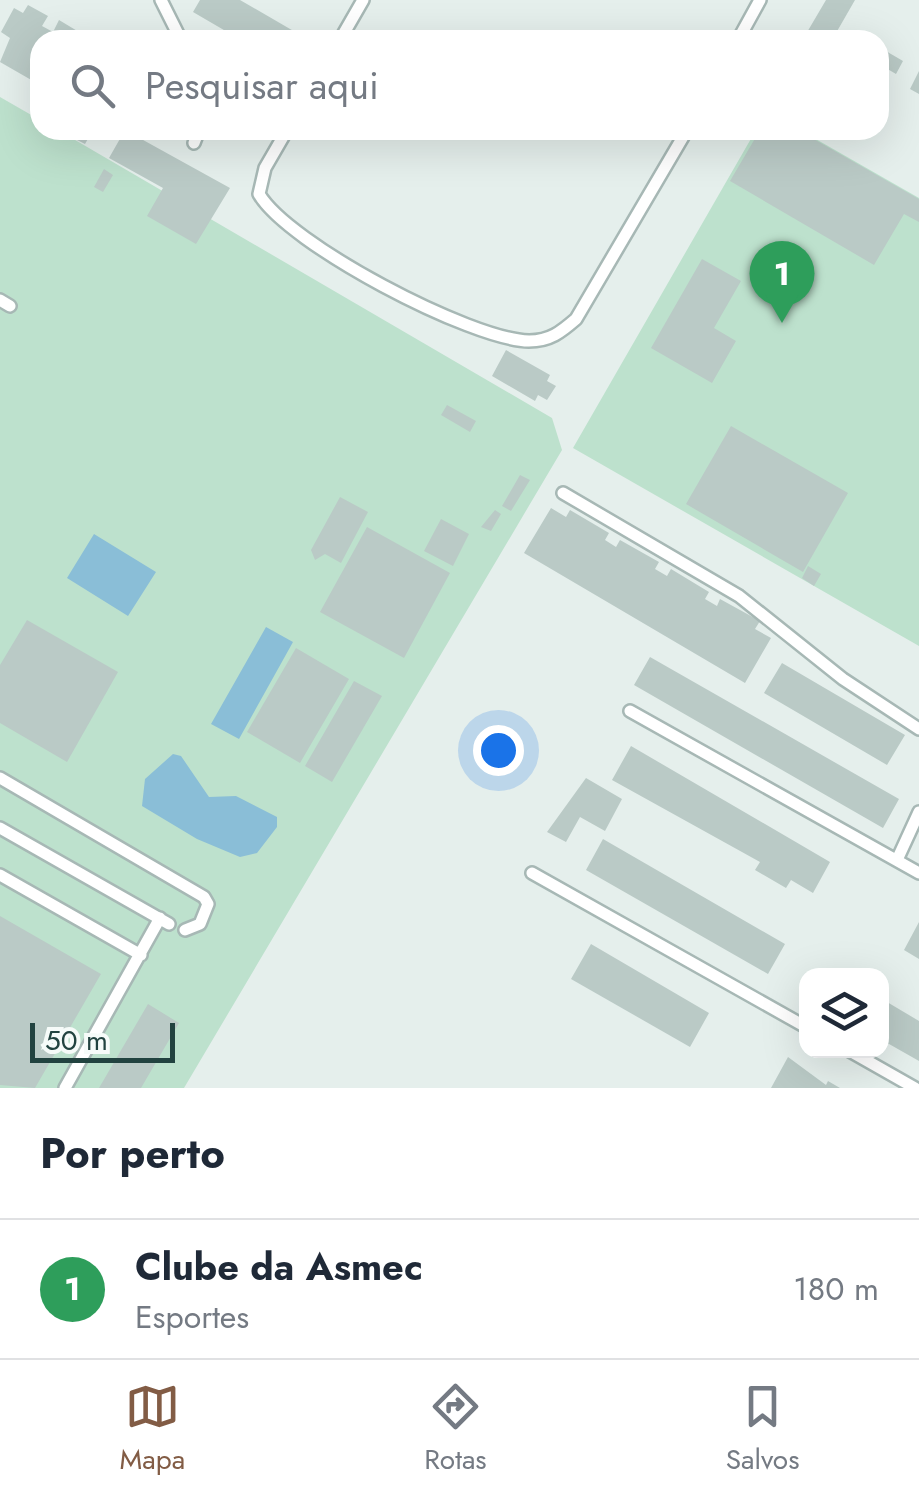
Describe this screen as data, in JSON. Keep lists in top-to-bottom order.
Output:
{
  "scale_bar": "50 m",
  "page": {
    "search": "Pesquisar aqui",
    "pins": "1",
    "scale": "50 m",
    "heading": "Por perto",
    "list": [
      {
        "mark": "1",
        "name": "Clube da Asmec",
        "note": "Esportes",
        "value": "180 m"
      }
    ],
    "nav": ["Mapa", "Rotas", "Salvos"]
  }
}
